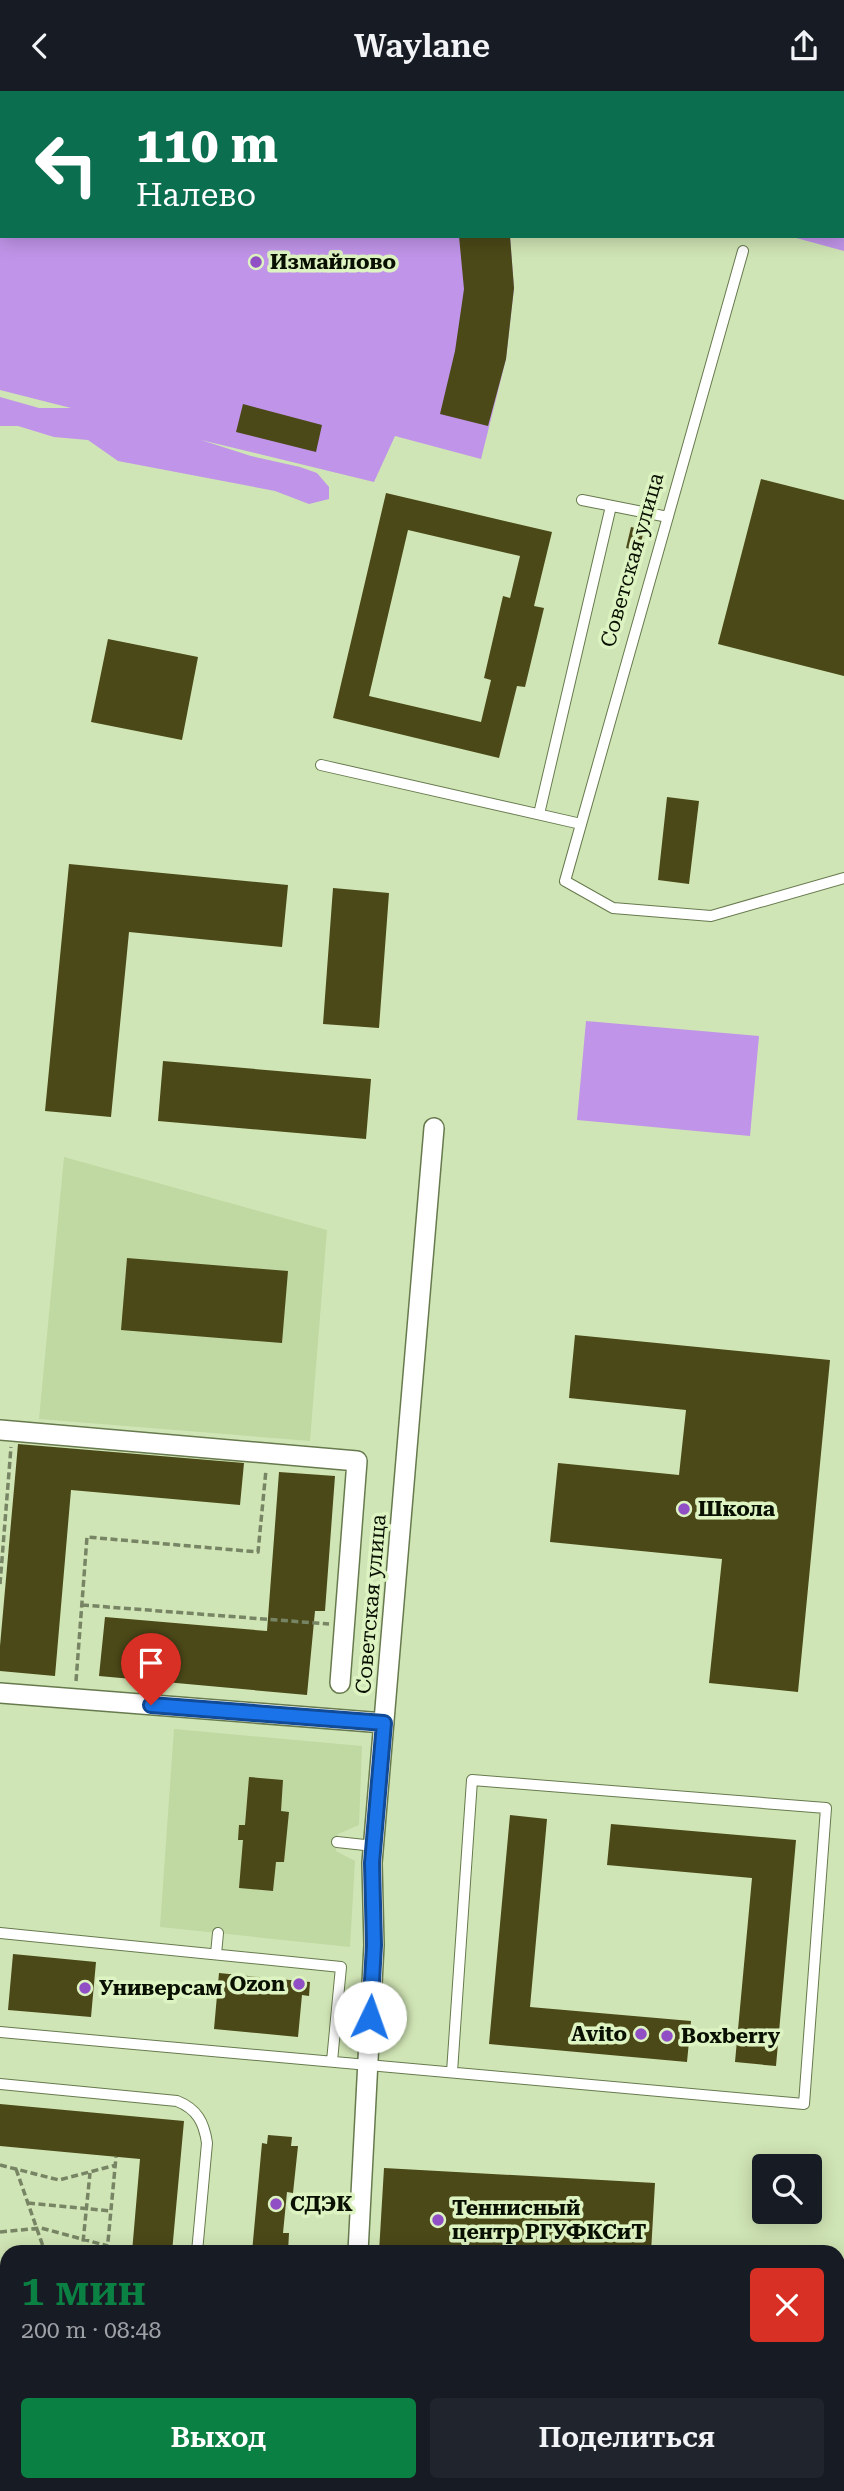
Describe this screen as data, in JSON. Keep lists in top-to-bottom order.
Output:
{
  "streets": {
    "street": ["Советская улица"]
  },
  "places": [
    "Измайлово",
    "Школа",
    "Ozon",
    "Универсам",
    "Avito",
    "Boxberry",
    "СДЭК",
    "Теннисный центр РГУФКСиТ"
  ],
  "page": {
    "header": "Waylane",
    "turn": ["110 m", "Налево"],
    "heading": ["1 мин", "200 m · 08:48"],
    "buttons": ["Выход", "Поделиться"]
  }
}
